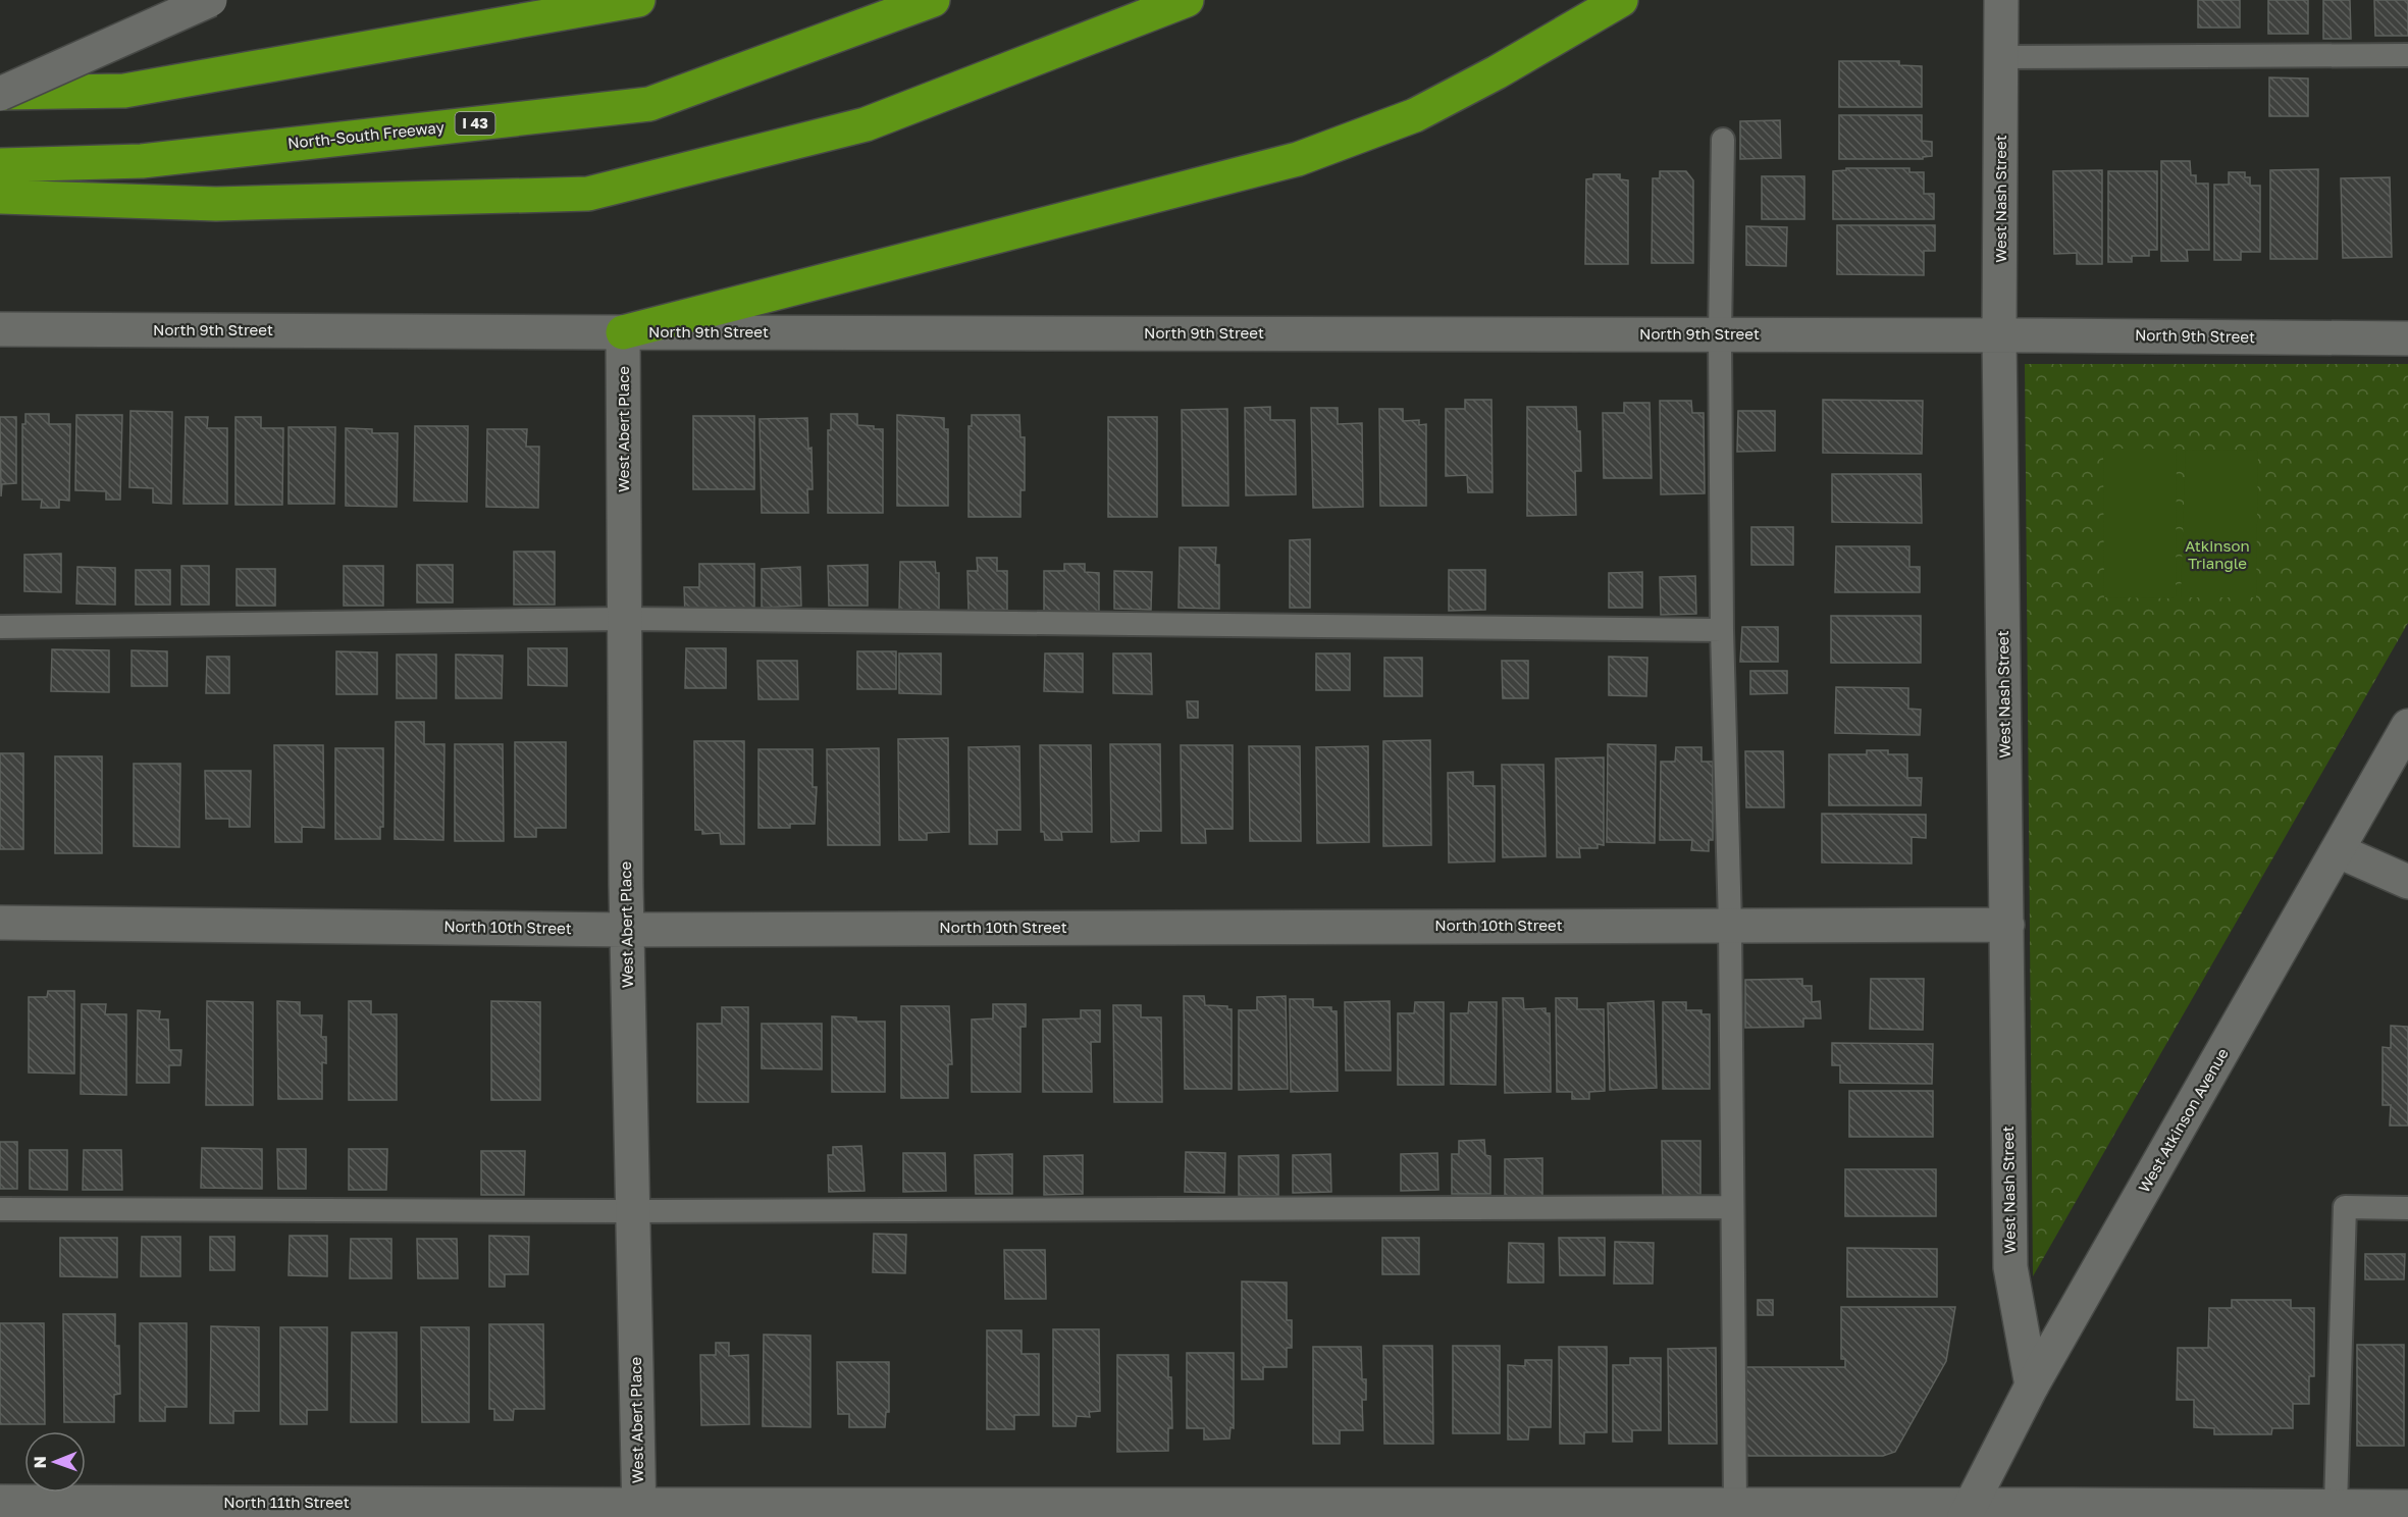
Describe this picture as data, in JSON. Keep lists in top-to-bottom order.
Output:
{
  "streets": {
    "highway": ["I 43", "North-South Freeway"],
    "street": [
      "West Nash Street",
      "North 9th Street",
      "West Abert Place",
      "North 10th Street",
      "West Atkinson Avenue",
      "North 11th Street"
    ]
  },
  "crossings": [
    ["West Nash Street", "North 9th Street"],
    ["West Nash Street", "North 10th Street"],
    ["West Nash Street", "West Atkinson Avenue"],
    ["North 9th Street", "West Abert Place"],
    ["West Abert Place", "North 10th Street"],
    ["West Abert Place", "North 11th Street"],
    ["West Atkinson Avenue", "North 11th Street"]
  ],
  "parks": ["Atkinson Triangle"],
  "north": "left"
}
